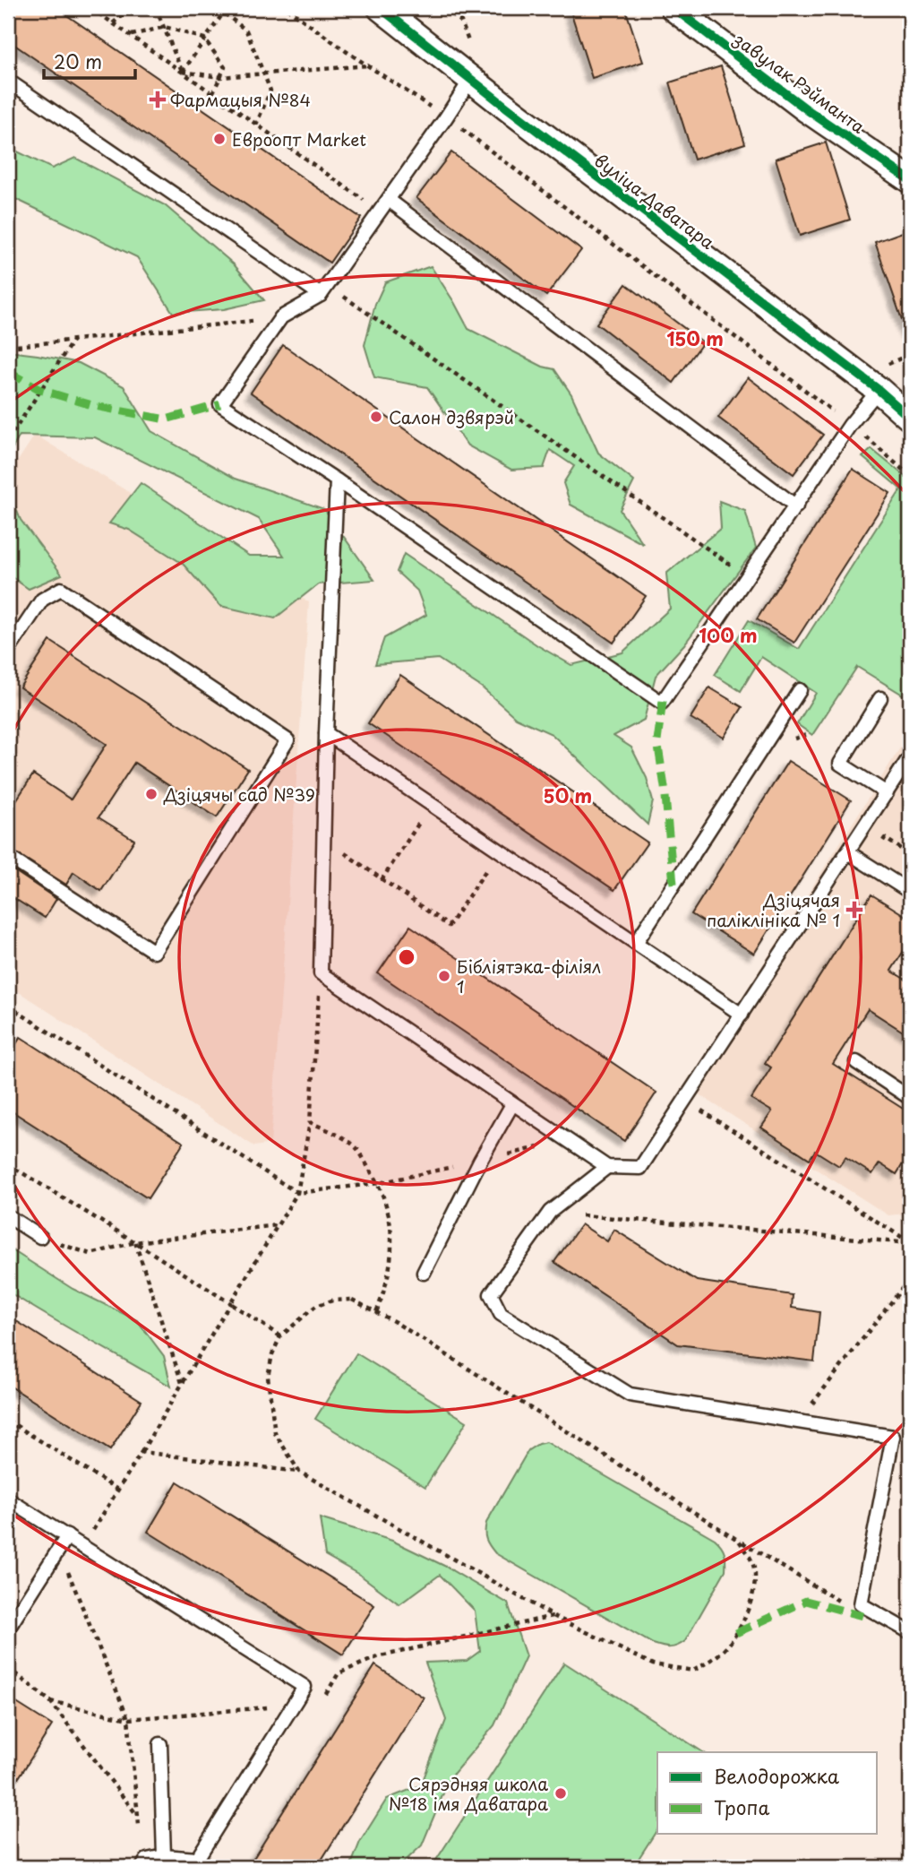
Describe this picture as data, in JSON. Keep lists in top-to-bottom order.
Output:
{
  "streets": {
    "street": ["завулак Рэйманта", "вуліца Даватара"]
  },
  "places": {
    "health": ["Фармацыя №84", "Дзіцячая паліклініка № 1"],
    "other": [
      "Евроопт Market",
      "Салон дзвярэй",
      "Дзіцячы сад №39",
      "Бібліятэка-філіял 1",
      "Сярэдняя школа №18 імя Даватара"
    ]
  },
  "legend": ["Велодорожка", "Тропа"],
  "scale_bar": "20 m",
  "rings": ["150 m", "100 m", "50 m"]
}
